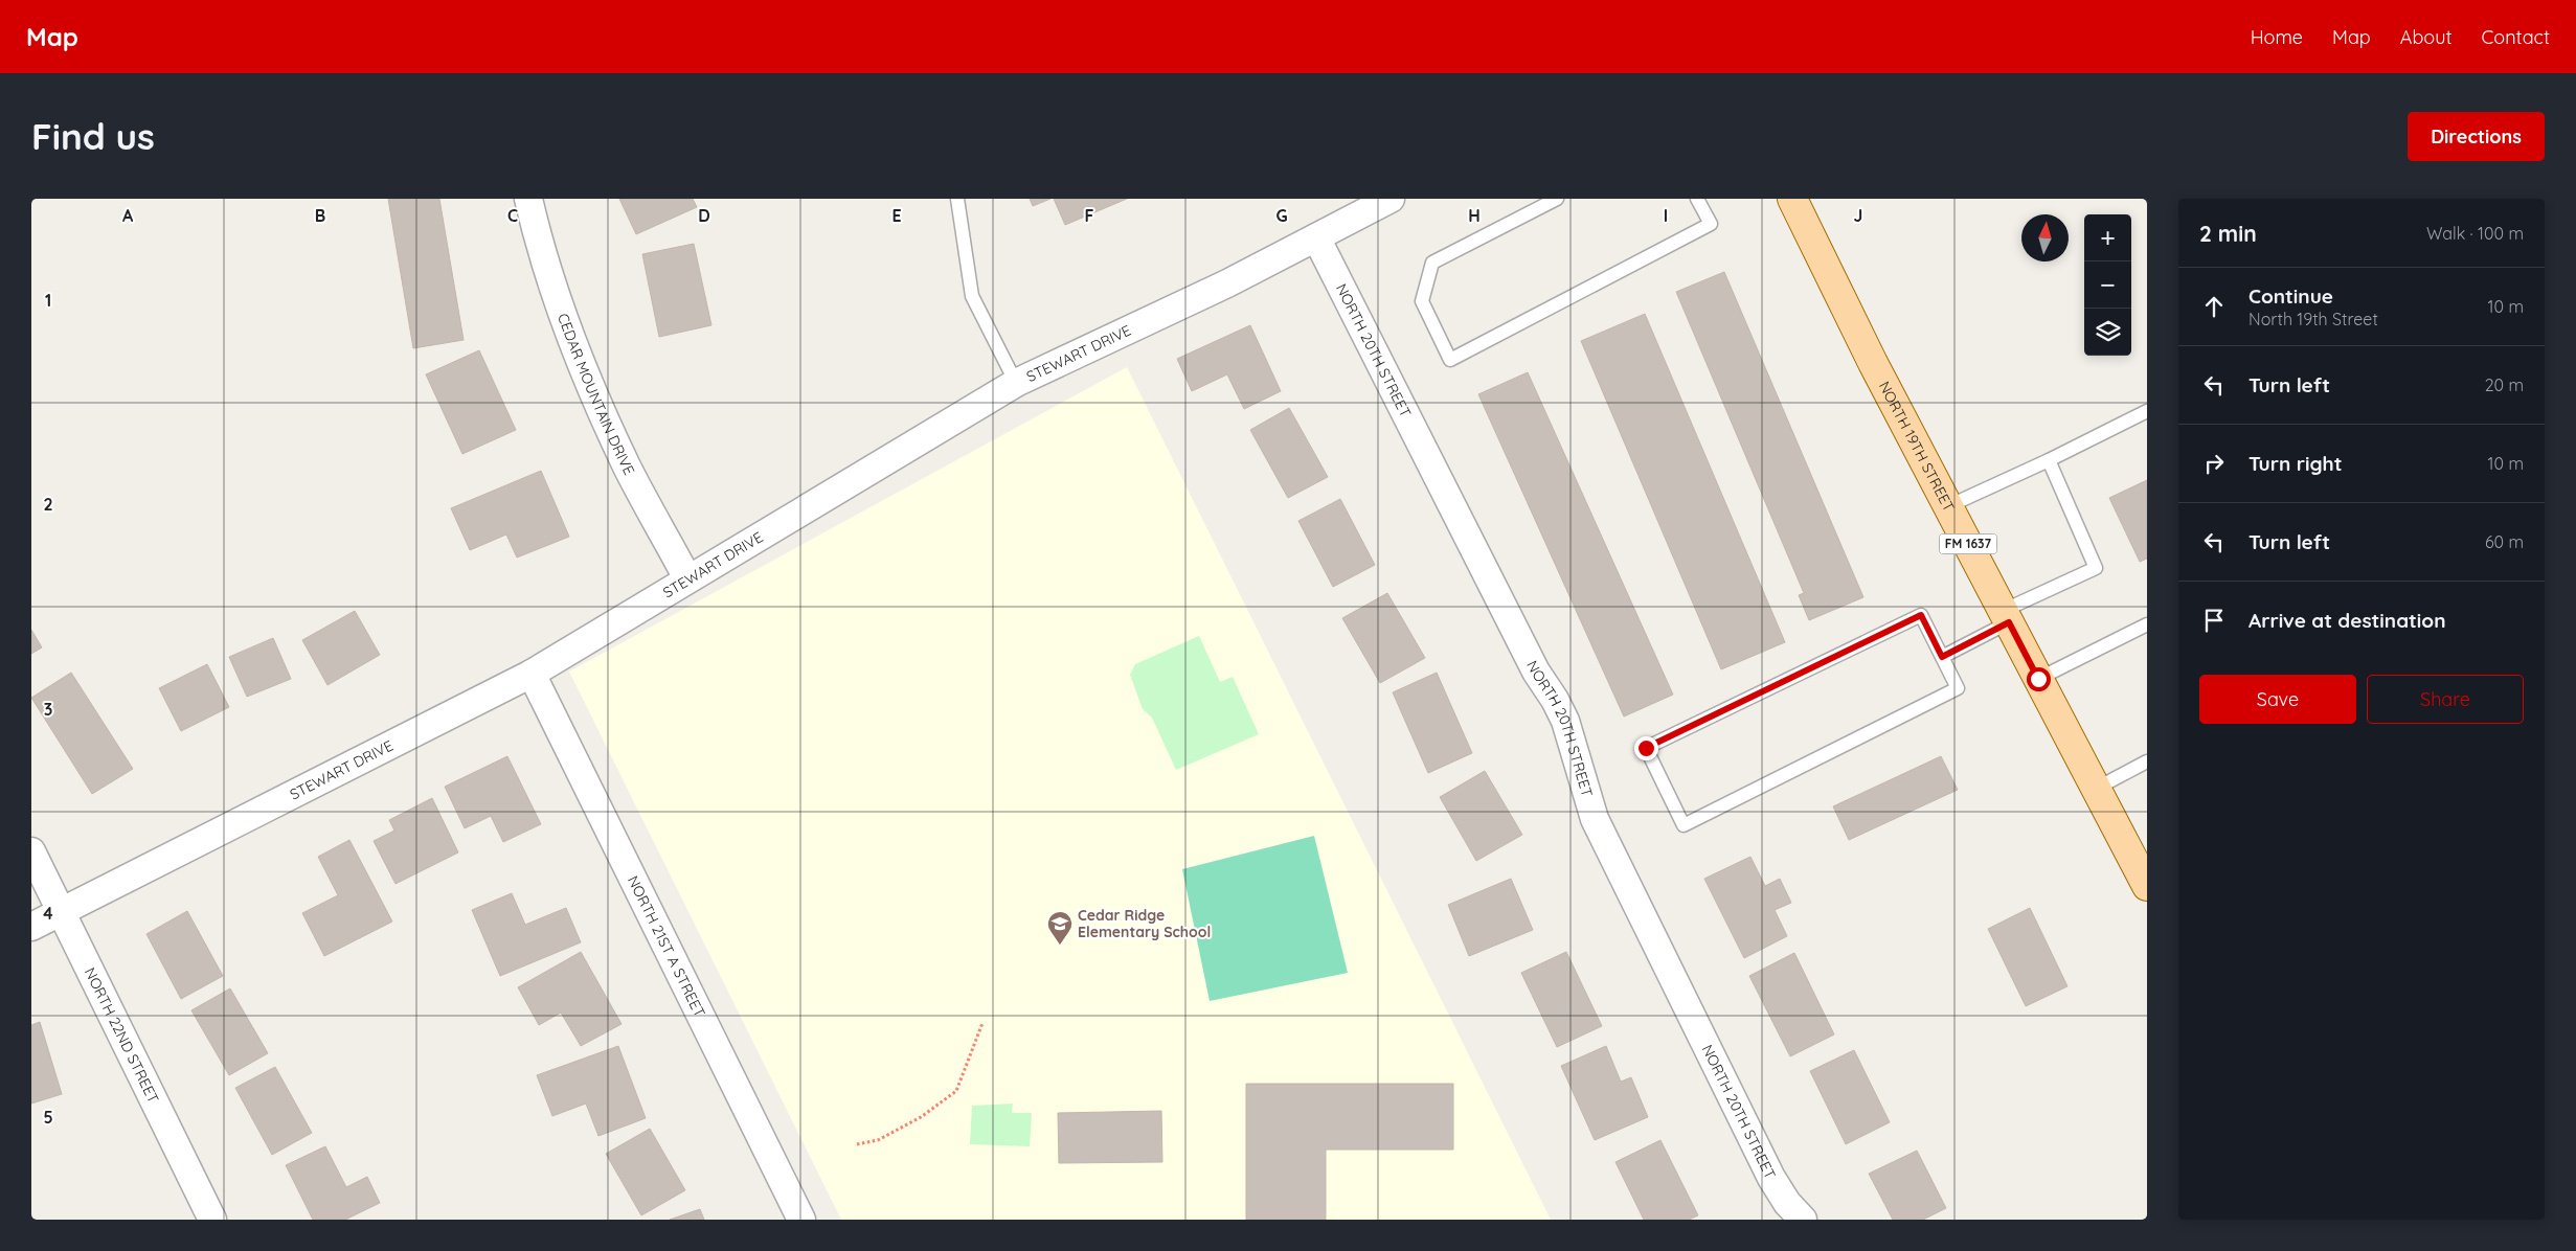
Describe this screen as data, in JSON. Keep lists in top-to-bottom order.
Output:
{
  "streets": {
    "main road": ["NORTH 19TH STREET", "FM 1637"],
    "street": [
      "NORTH 20TH STREET",
      "STEWART DRIVE",
      "CEDAR MOUNTAIN DRIVE",
      "NORTH 21ST A STREET",
      "NORTH 22ND STREET"
    ]
  },
  "crossings": [
    ["NORTH 20TH STREET", "STEWART DRIVE"],
    ["STEWART DRIVE", "CEDAR MOUNTAIN DRIVE"],
    ["STEWART DRIVE", "NORTH 21ST A STREET"],
    ["STEWART DRIVE", "NORTH 22ND STREET"]
  ],
  "places": {
    "school or university": ["Cedar Ridge Elementary School"]
  },
  "north": "top",
  "page": {
    "header": "Map",
    "nav": [
      "Home",
      "Map",
      "About",
      "Contact"
    ],
    "buttons": [
      "Directions",
      ["Save", "Share"]
    ],
    "title": "Find us",
    "heading": ["2 min", "Walk · 100 m"],
    "map_buttons": ["+", "−"],
    "list": [
      ["Continue", "North 19th Street", "10 m"],
      ["Turn left", "20 m"],
      ["Turn right", "10 m"],
      ["Turn left", "60 m"],
      "Arrive at destination"
    ]
  },
  "grid": {
    "columns": [
      "A",
      "B",
      "C",
      "D",
      "E",
      "F",
      "G",
      "H",
      "I",
      "J"
    ],
    "rows": [
      "1",
      "2",
      "3",
      "4",
      "5"
    ]
  }
}
